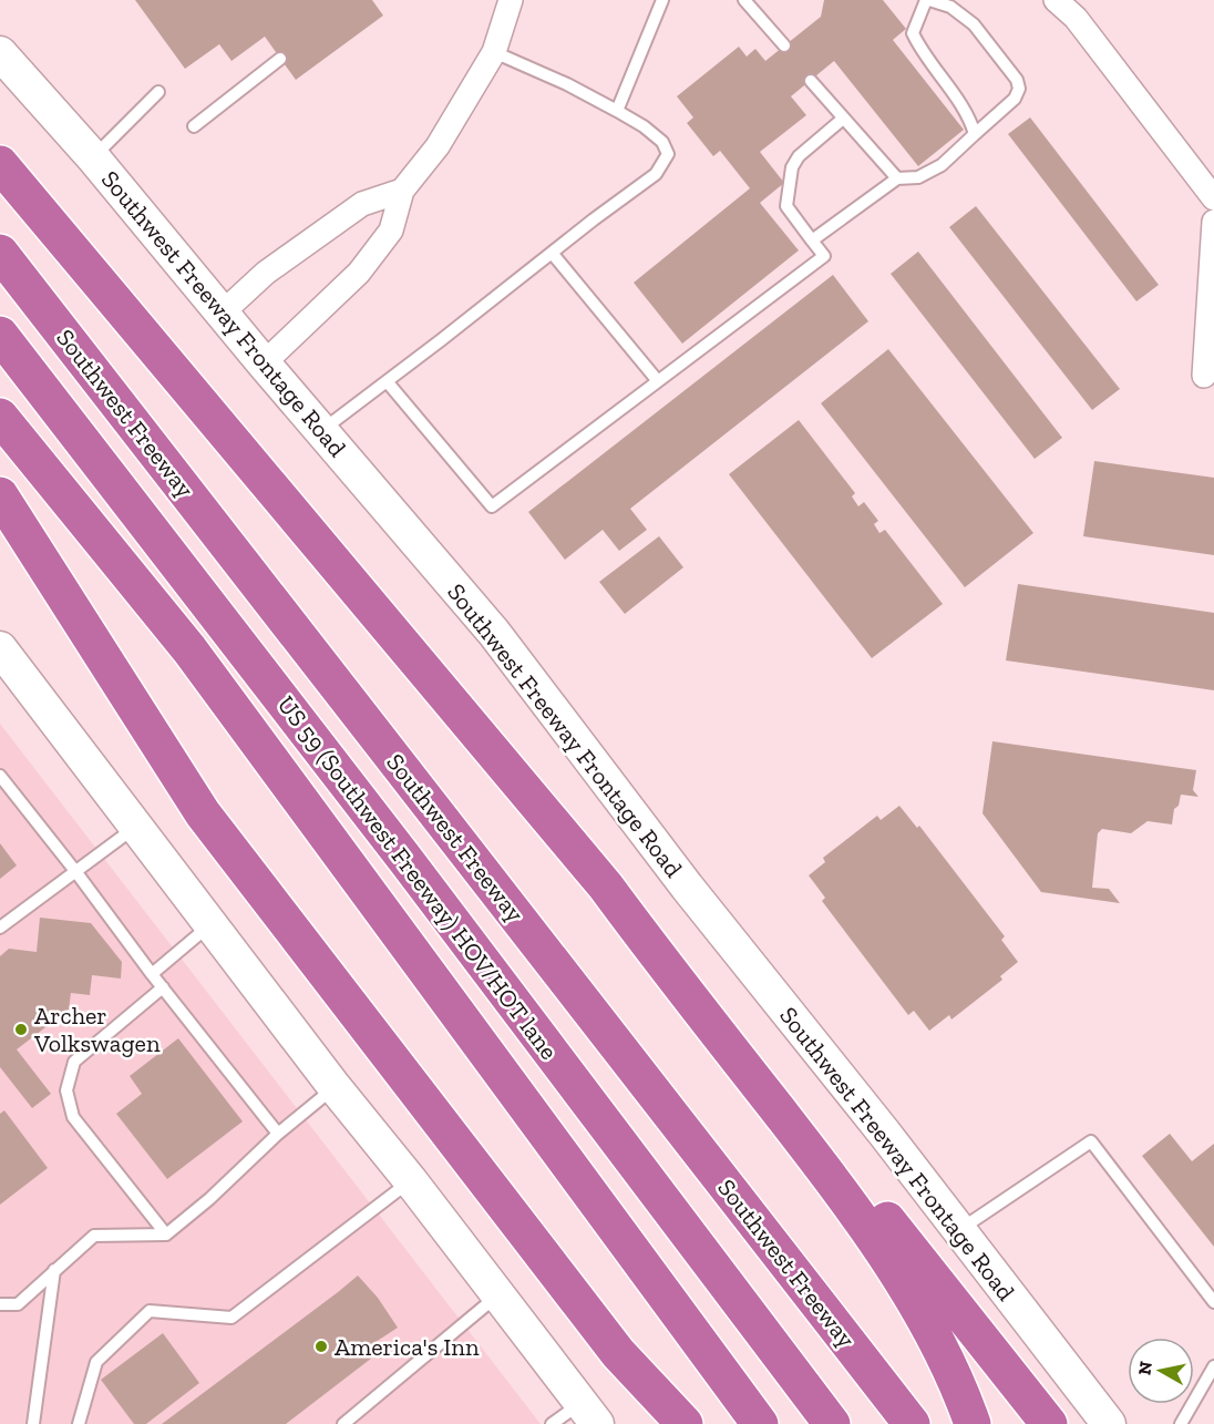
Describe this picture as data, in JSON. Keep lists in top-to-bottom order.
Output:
{
  "streets": {
    "highway": ["Southwest Freeway", "US 59 (Southwest Freeway) HOV/HOT lane"],
    "main road": ["Southwest Freeway Frontage Road"]
  },
  "places": ["Archer Volkswagen", "America's Inn"],
  "north": "left"
}
